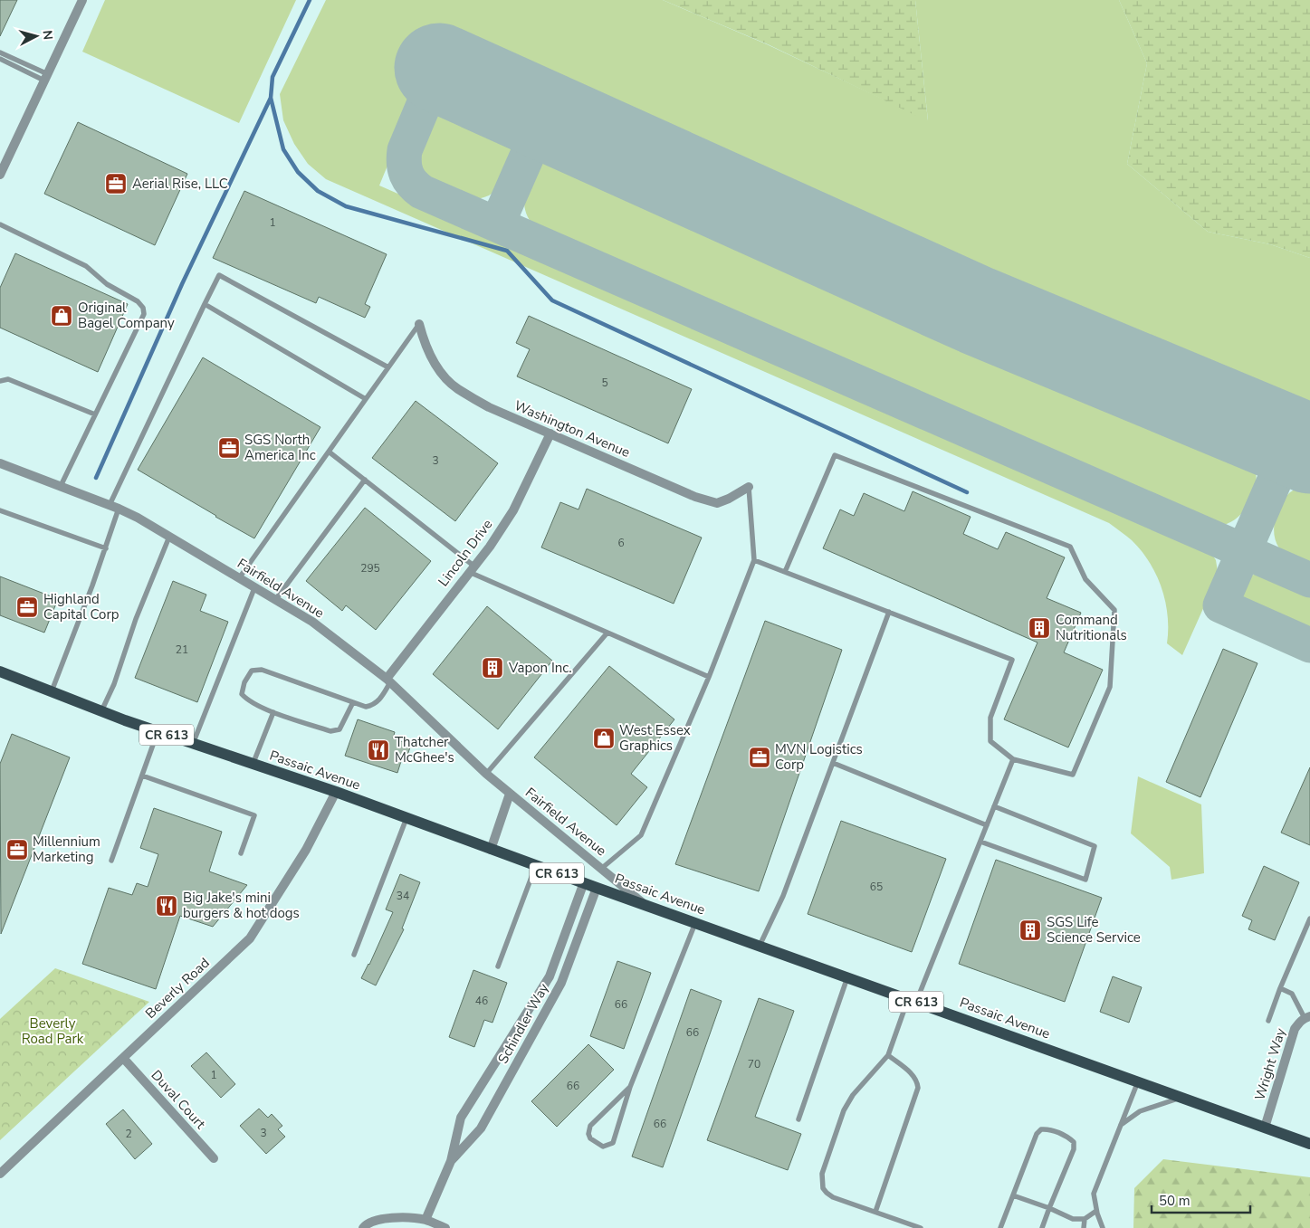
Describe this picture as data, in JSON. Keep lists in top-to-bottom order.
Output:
{
  "streets": {
    "main road": ["CR 613", "Passaic Avenue"],
    "street": [
      "Washington Avenue",
      "Lincoln Drive",
      "Fairfield Avenue",
      "Beverly Road",
      "Schindler Way",
      "Wright Way",
      "Duval Court"
    ]
  },
  "crossings": [
    ["Washington Avenue", "Lincoln Drive"],
    ["Lincoln Drive", "Fairfield Avenue"],
    ["Fairfield Avenue", "Passaic Avenue"],
    ["Passaic Avenue", "Beverly Road"],
    ["Passaic Avenue", "Schindler Way"],
    ["Passaic Avenue", "Wright Way"],
    ["Beverly Road", "Duval Court"]
  ],
  "parks": ["Beverly Road Park"],
  "places": {
    "office": [
      "Aerial Rise, LLC",
      "SGS North America Inc",
      "Highland Capital Corp",
      "MVN Logistics Corp",
      "Millennium Marketing"
    ],
    "shop": ["Original Bagel Company", "West Essex Graphics"],
    "building": ["Command Nutritionals", "Vapon Inc.", "SGS Life Science Service"],
    "restaurant": ["Thatcher McGhee's", "Big Jake's mini burgers & hot dogs"]
  },
  "house_numbers": [
    "1",
    "5",
    "3",
    "6",
    "295",
    "21",
    "65",
    "34",
    "46",
    "66",
    "66",
    "70",
    "1",
    "66",
    "66",
    "3",
    "2"
  ],
  "scale_bar": "50 m",
  "north": "right"
}
